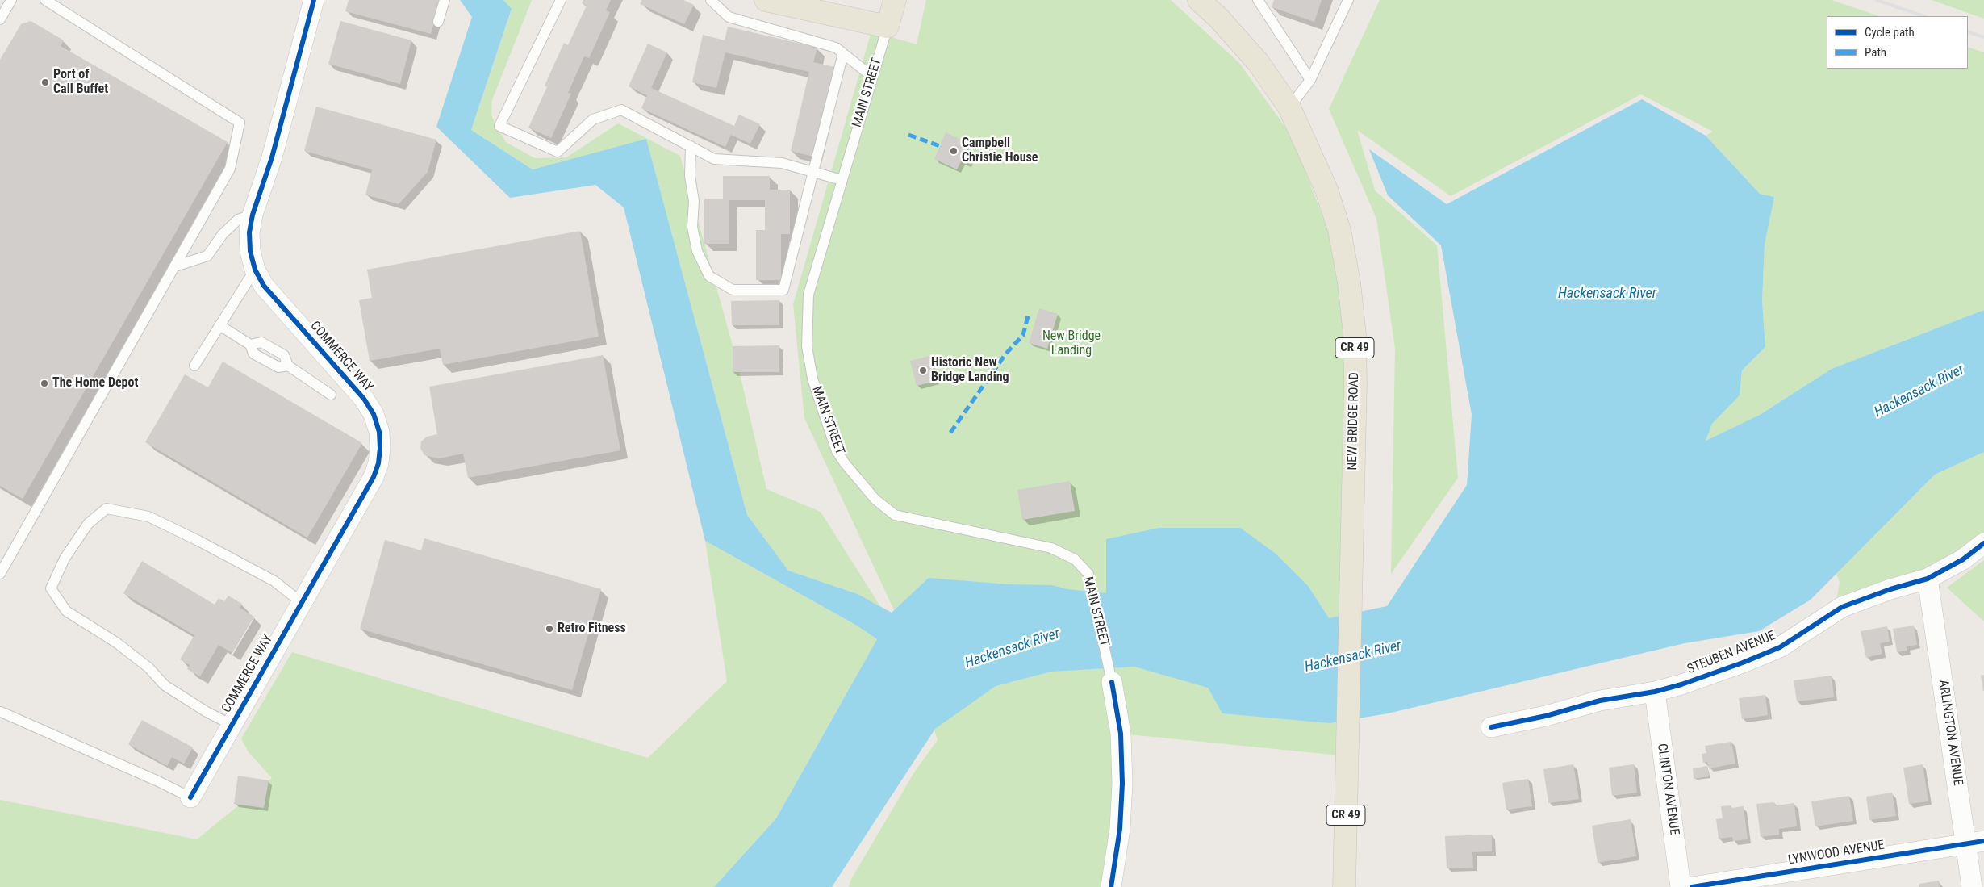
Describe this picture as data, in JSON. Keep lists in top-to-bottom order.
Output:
{
  "streets": {
    "main road": ["MAIN STREET", "CR 49", "NEW BRIDGE ROAD"],
    "street": [
      "COMMERCE WAY",
      "STEUBEN AVENUE",
      "ARLINGTON AVENUE",
      "CLINTON AVENUE",
      "LYNWOOD AVENUE"
    ]
  },
  "crossings": [
    ["STEUBEN AVENUE", "ARLINGTON AVENUE"],
    ["STEUBEN AVENUE", "CLINTON AVENUE"],
    ["ARLINGTON AVENUE", "LYNWOOD AVENUE"]
  ],
  "water": ["Hackensack River"],
  "parks": ["New Bridge Landing"],
  "places": [
    "Port of Call Buffet",
    "Campbell Christie House",
    "Historic New Bridge Landing",
    "The Home Depot",
    "Retro Fitness"
  ],
  "legend": ["Cycle path", "Path"]
}
